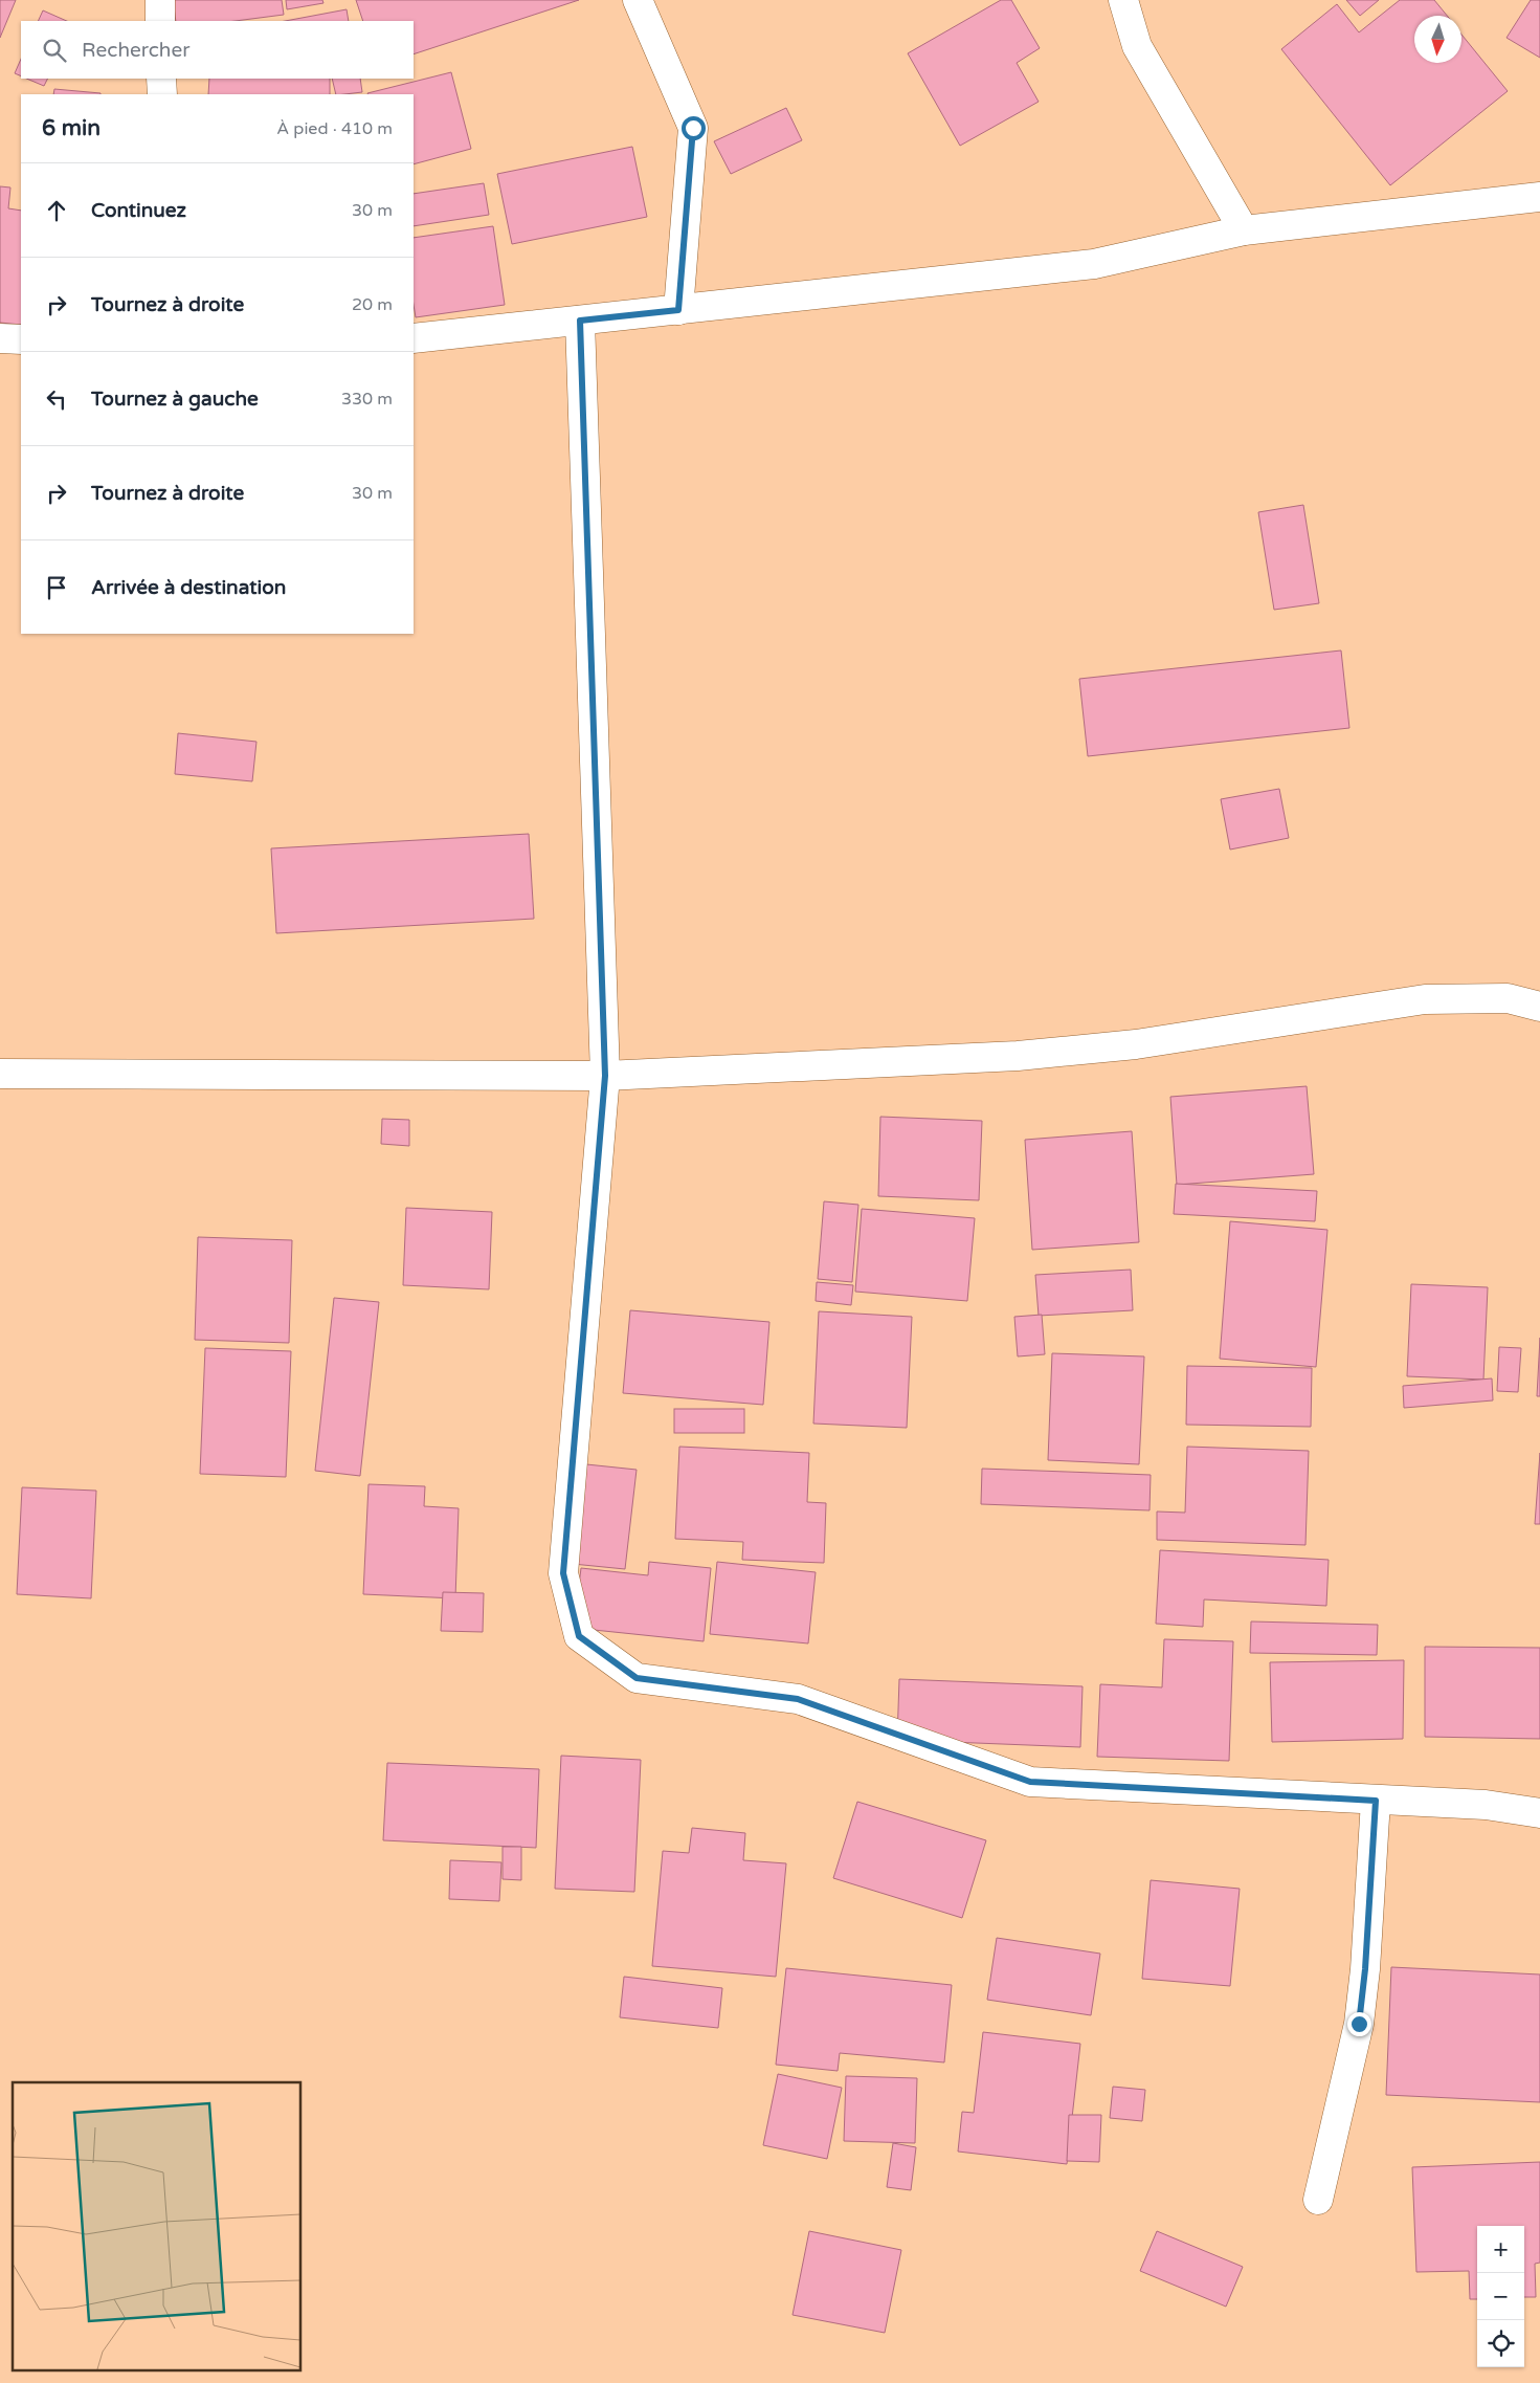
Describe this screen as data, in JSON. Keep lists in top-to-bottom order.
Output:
{
  "north": "bottom",
  "page": {
    "search": "Rechercher",
    "heading": ["6 min", "À pied · 410 m"],
    "list": [
      ["Continuez", "30 m"],
      ["Tournez à droite", "20 m"],
      ["Tournez à gauche", "330 m"],
      ["Tournez à droite", "30 m"],
      "Arrivée à destination"
    ],
    "map_buttons": ["+", "−"]
  }
}
